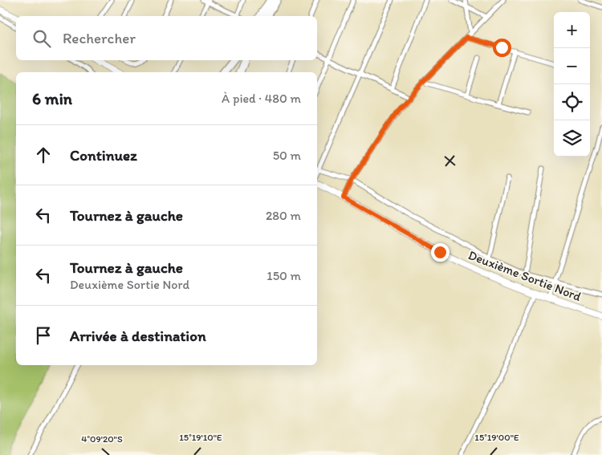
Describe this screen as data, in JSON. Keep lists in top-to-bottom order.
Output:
{
  "streets": {
    "main road": ["Deuxième Sortie Nord"]
  },
  "page": {
    "map_buttons": ["+", "−"],
    "search": "Rechercher",
    "heading": ["6 min", "À pied · 480 m"],
    "list": [
      ["Continuez", "50 m"],
      ["Tournez à gauche", "280 m"],
      ["Tournez à gauche", "Deuxième Sortie Nord", "150 m"],
      "Arrivée à destination"
    ]
  },
  "coordinates": ["15°19'10\"E", "15°19'00\"E", "4°09'20\"S"]
}
